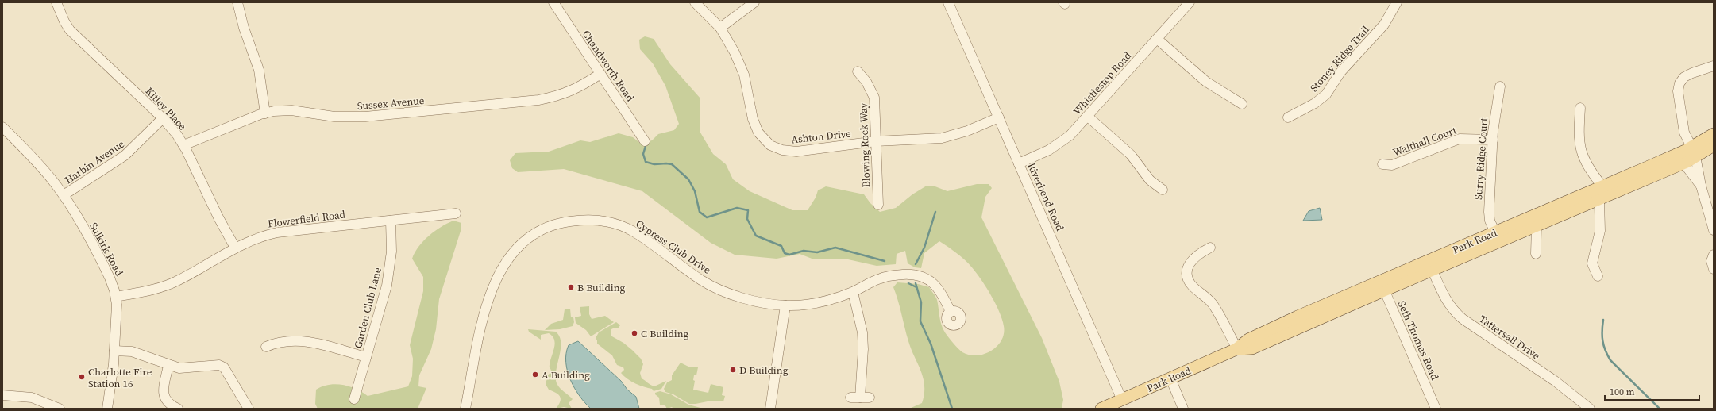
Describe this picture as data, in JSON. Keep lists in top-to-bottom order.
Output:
{
  "streets": {
    "main road": ["Park Road"],
    "street": [
      "Stoney Ridge Trail",
      "Chandworth Road",
      "Whistlestop Road",
      "Sussex Avenue",
      "Kitley Place",
      "Ashton Drive",
      "Walthall Court",
      "Blowing Rock Way",
      "Surry Ridge Court",
      "Harbin Avenue",
      "Riverbend Road",
      "Flowerfield Road",
      "Cypress Club Drive",
      "Sulkirk Road",
      "Garden Club Lane",
      "Tattersall Drive",
      "Seth Thomas Road"
    ]
  },
  "crossings": [
    ["Chandworth Road", "Sussex Avenue"],
    ["Whistlestop Road", "Riverbend Road"],
    ["Sussex Avenue", "Kitley Place"],
    ["Kitley Place", "Harbin Avenue"],
    ["Kitley Place", "Flowerfield Road"],
    ["Ashton Drive", "Blowing Rock Way"],
    ["Ashton Drive", "Riverbend Road"],
    ["Walthall Court", "Surry Ridge Court"],
    ["Surry Ridge Court", "Park Road"],
    ["Harbin Avenue", "Sulkirk Road"],
    ["Riverbend Road", "Park Road"],
    ["Flowerfield Road", "Sulkirk Road"],
    ["Flowerfield Road", "Garden Club Lane"],
    ["Park Road", "Tattersall Drive"],
    ["Park Road", "Seth Thomas Road"]
  ],
  "places": [
    "B Building",
    "C Building",
    "D Building",
    "A Building",
    "Charlotte Fire Station 16"
  ],
  "scale_bar": "100 m"
}
